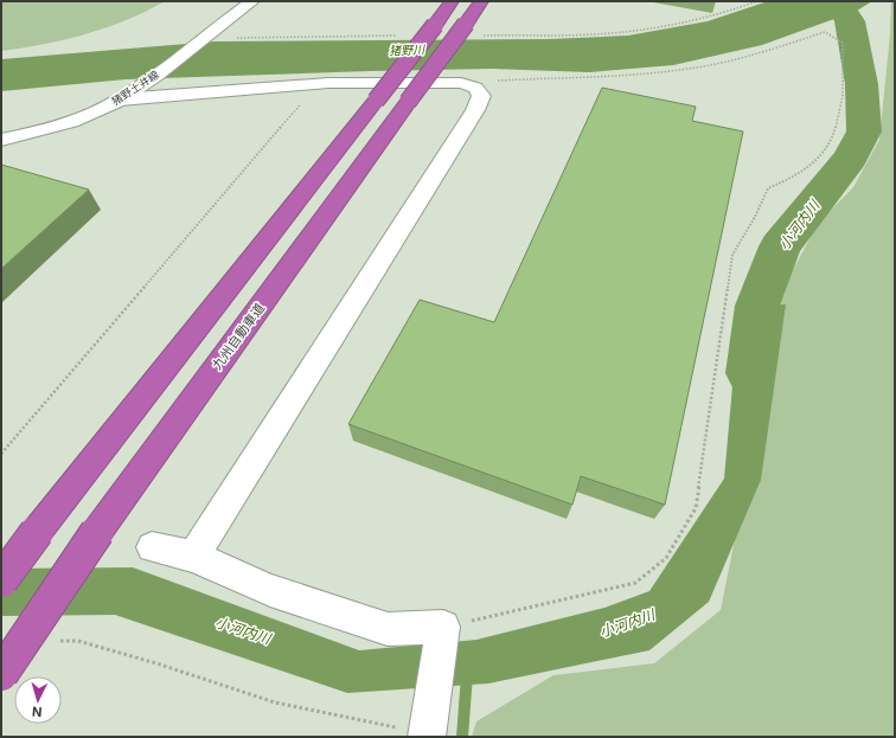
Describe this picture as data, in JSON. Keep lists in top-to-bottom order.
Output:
{
  "streets": {
    "highway": ["九州自動車道"],
    "street": ["猪野土井線"]
  },
  "water": ["猪野川", "小河内川"],
  "north": "bottom"
}
